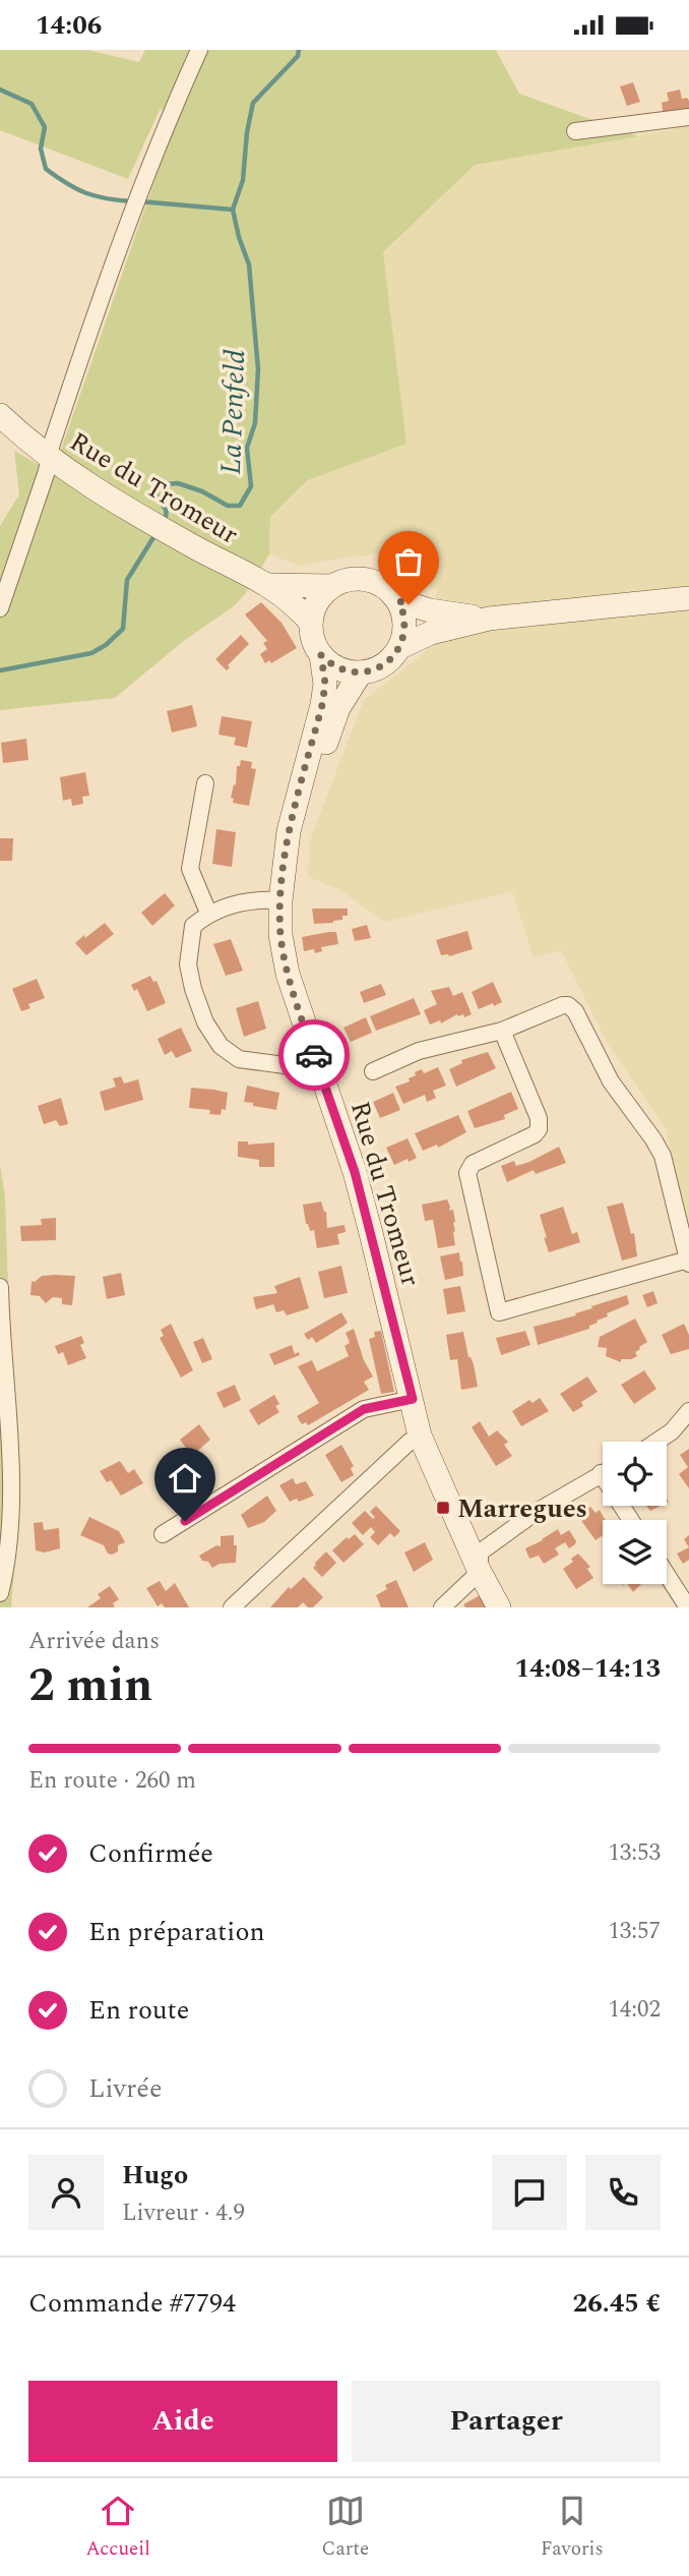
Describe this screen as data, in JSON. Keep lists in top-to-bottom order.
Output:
{
  "streets": {
    "main road": ["Rue du Tromeur"]
  },
  "water": ["La Penfeld"],
  "places": {
    "transit": ["Marregues"]
  },
  "page": {
    "status": "14:06",
    "heading": ["2 min", "Arrivée dans", "14:08–14:13"],
    "panel": [
      "Hugo",
      "Livreur · 4.9",
      "Commande #7794",
      "26.45 €"
    ],
    "bar": "En route · 260 m",
    "list": [
      ["Confirmée", "13:53"],
      ["En préparation", "13:57"],
      ["En route", "14:02"],
      "Livrée"
    ],
    "buttons": ["Aide", "Partager"],
    "tabs": ["Accueil", "Carte", "Favoris"]
  }
}
